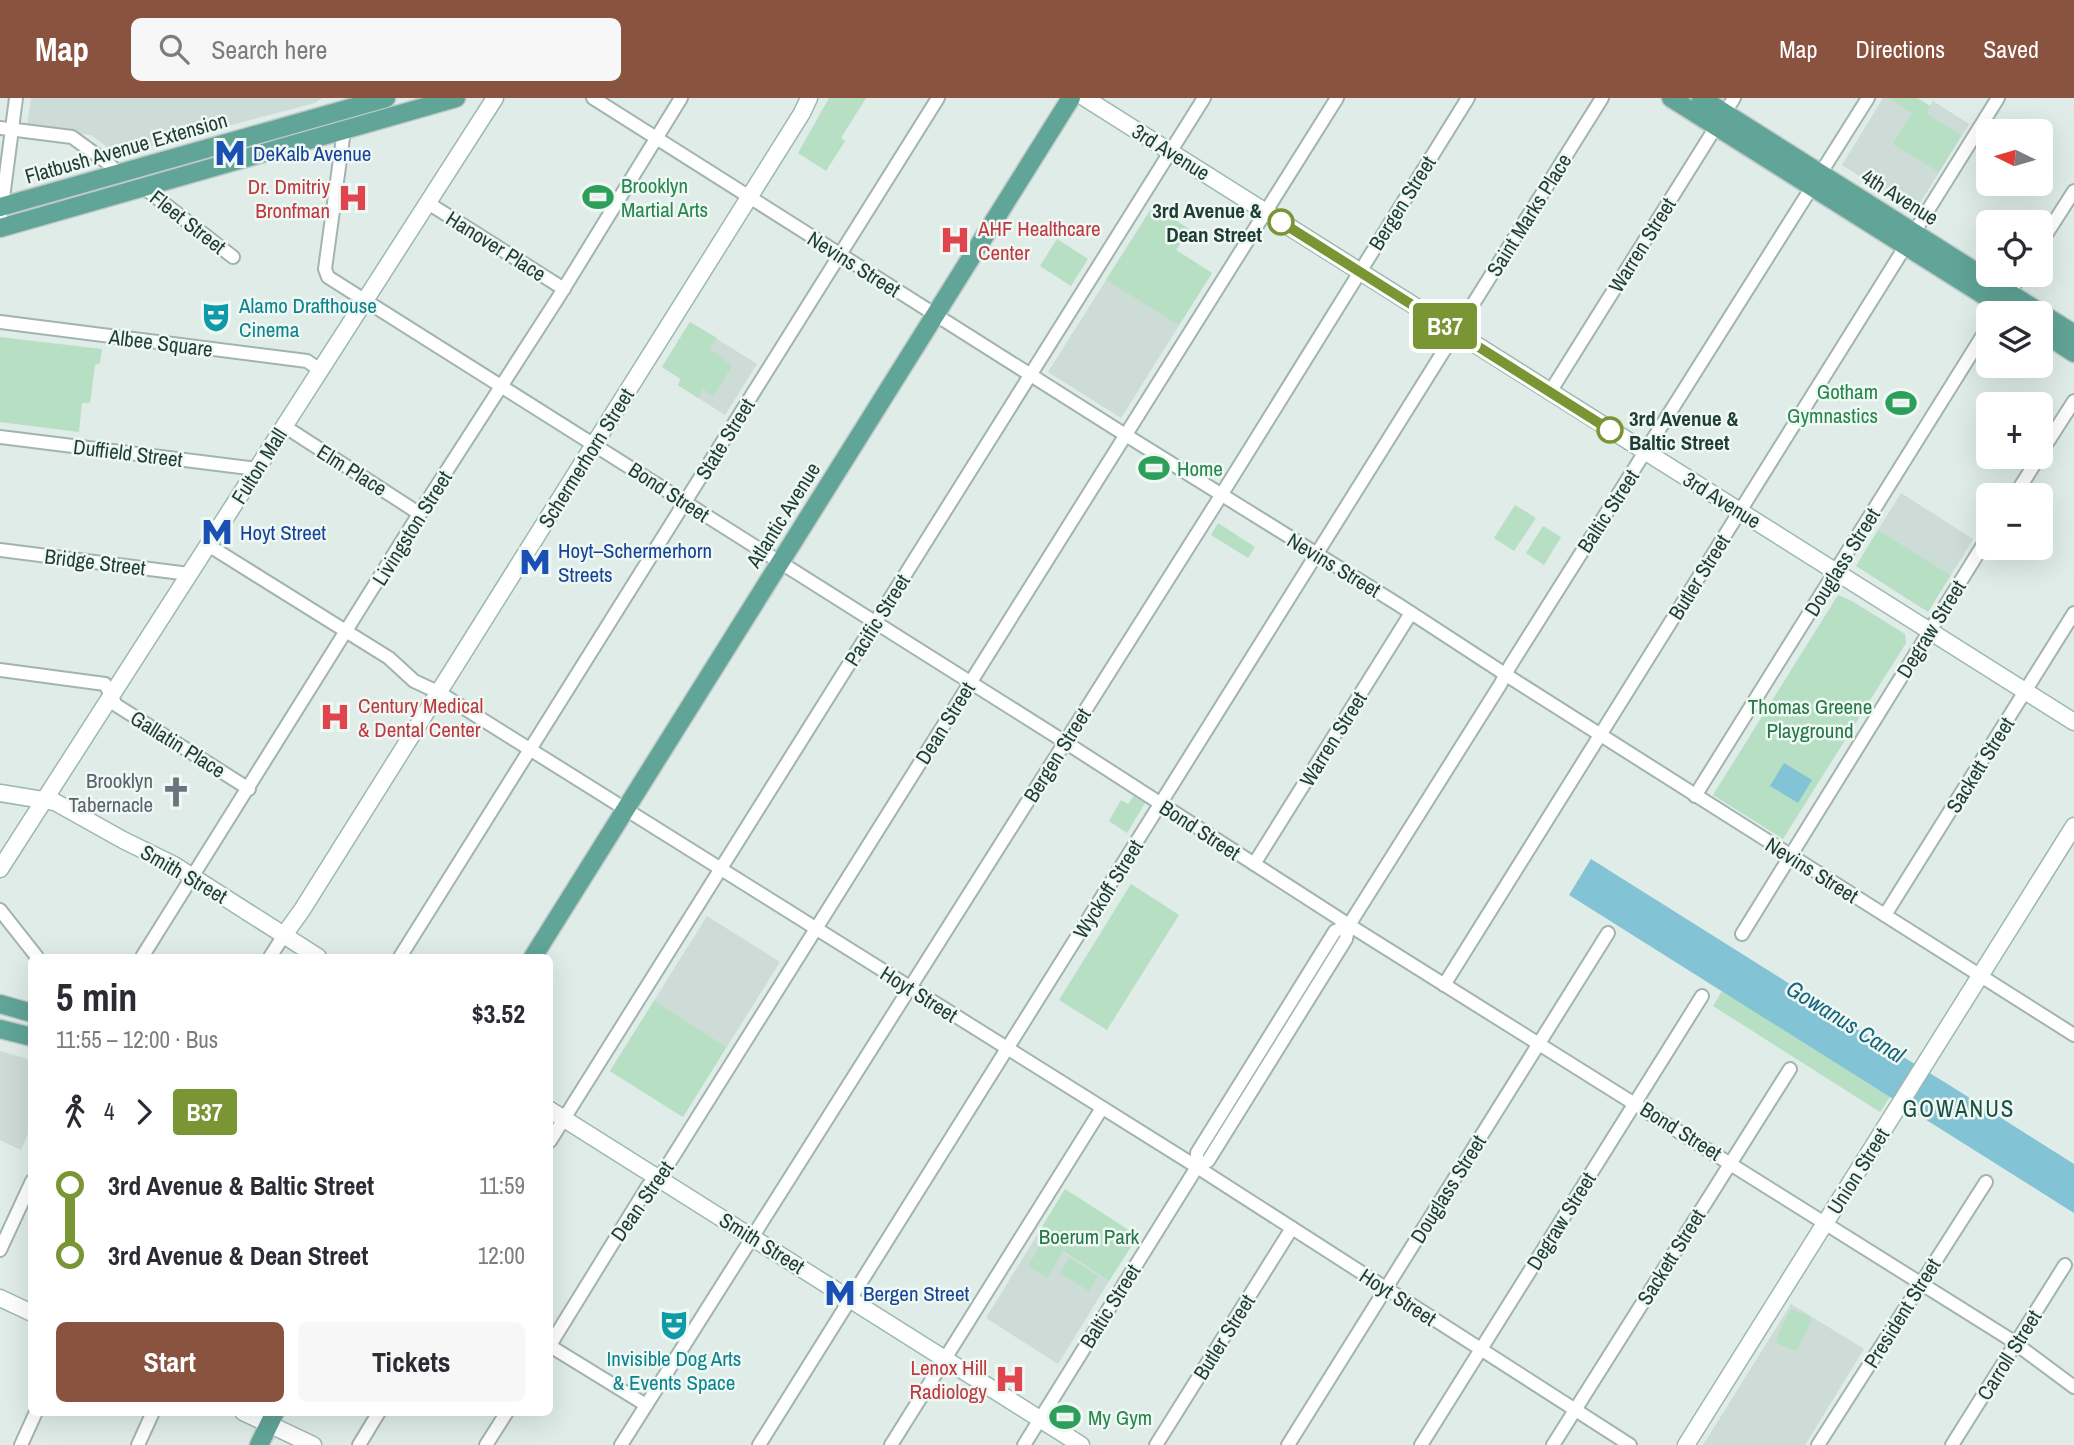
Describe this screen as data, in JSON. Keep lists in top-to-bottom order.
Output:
{
  "streets": {
    "main road": ["Flatbush Avenue Extension", "4th Avenue", "Atlantic Avenue"],
    "street": [
      "3rd Avenue",
      "Bergen Street",
      "Saint Marks Place",
      "Fleet Street",
      "Warren Street",
      "Hanover Place",
      "Nevins Street",
      "Albee Square",
      "State Street",
      "Duffield Street",
      "Schermerhorn Street",
      "Fulton Mall",
      "Elm Place",
      "Bond Street",
      "Baltic Street",
      "Livingston Street",
      "Bridge Street",
      "Douglass Street",
      "Butler Street",
      "Pacific Street",
      "Degraw Street",
      "Dean Street",
      "Gallatin Place",
      "Sackett Street",
      "Smith Street",
      "Wyckoff Street",
      "Hoyt Street",
      "Union Street",
      "President Street",
      "Carroll Street"
    ]
  },
  "crossings": [
    ["Flatbush Avenue Extension", "Fleet Street"],
    ["Flatbush Avenue Extension", "Bond Street"],
    ["3rd Avenue", "Bergen Street"],
    ["3rd Avenue", "Saint Marks Place"],
    ["3rd Avenue", "Warren Street"],
    ["3rd Avenue", "Baltic Street"],
    ["3rd Avenue", "Douglass Street"],
    ["3rd Avenue", "Butler Street"],
    ["3rd Avenue", "Pacific Street"],
    ["3rd Avenue", "Degraw Street"],
    ["3rd Avenue", "Dean Street"],
    ["3rd Avenue", "Sackett Street"],
    ["3rd Avenue", "Wyckoff Street"],
    ["4th Avenue", "Warren Street"],
    ["4th Avenue", "Baltic Street"],
    ["4th Avenue", "Butler Street"],
    ["Bergen Street", "Nevins Street"],
    ["Bergen Street", "Bond Street"],
    ["Bergen Street", "Smith Street"],
    ["Bergen Street", "Hoyt Street"],
    ["Saint Marks Place", "Wyckoff Street"],
    ["Warren Street", "Nevins Street"],
    ["Warren Street", "Bond Street"],
    ["Hanover Place", "Fulton Mall"],
    ["Hanover Place", "Livingston Street"],
    ["Nevins Street", "State Street"],
    ["Nevins Street", "Schermerhorn Street"],
    ["Nevins Street", "Baltic Street"],
    ["Nevins Street", "Atlantic Avenue"],
    ["Nevins Street", "Livingston Street"],
    ["Nevins Street", "Douglass Street"],
    ["Nevins Street", "Butler Street"],
    ["Nevins Street", "Pacific Street"],
    ["Nevins Street", "Degraw Street"],
    ["Nevins Street", "Dean Street"],
    ["Nevins Street", "Sackett Street"],
    ["Nevins Street", "Wyckoff Street"],
    ["Nevins Street", "Union Street"],
    ["Albee Square", "Fulton Mall"],
    ["State Street", "Bond Street"],
    ["State Street", "Hoyt Street"],
    ["Duffield Street", "Fulton Mall"],
    ["Schermerhorn Street", "Bond Street"],
    ["Schermerhorn Street", "Smith Street"],
    ["Schermerhorn Street", "Hoyt Street"],
    ["Fulton Mall", "Elm Place"],
    ["Fulton Mall", "Bond Street"],
    ["Fulton Mall", "Bridge Street"],
    ["Fulton Mall", "Gallatin Place"],
    ["Fulton Mall", "Smith Street"],
    ["Fulton Mall", "Hoyt Street"],
    ["Elm Place", "Livingston Street"],
    ["Bond Street", "Baltic Street"],
    ["Bond Street", "Atlantic Avenue"],
    ["Bond Street", "Livingston Street"],
    ["Bond Street", "Douglass Street"],
    ["Bond Street", "Butler Street"],
    ["Bond Street", "Pacific Street"],
    ["Bond Street", "Degraw Street"],
    ["Bond Street", "Dean Street"],
    ["Bond Street", "Sackett Street"],
    ["Bond Street", "Wyckoff Street"],
    ["Bond Street", "Union Street"],
    ["Bond Street", "President Street"],
    ["Bond Street", "Carroll Street"],
    ["Baltic Street", "Smith Street"],
    ["Baltic Street", "Hoyt Street"],
    ["Atlantic Avenue", "Hoyt Street"],
    ["Livingston Street", "Gallatin Place"],
    ["Livingston Street", "Smith Street"],
    ["Livingston Street", "Hoyt Street"],
    ["Douglass Street", "Hoyt Street"],
    ["Butler Street", "Hoyt Street"],
    ["Pacific Street", "Smith Street"],
    ["Pacific Street", "Hoyt Street"],
    ["Degraw Street", "Hoyt Street"],
    ["Dean Street", "Smith Street"],
    ["Dean Street", "Hoyt Street"],
    ["Sackett Street", "Hoyt Street"],
    ["Smith Street", "Wyckoff Street"],
    ["Wyckoff Street", "Hoyt Street"]
  ],
  "districts": ["GOWANUS"],
  "water": ["Gowanus Canal"],
  "parks": ["Thomas Greene Playground", "Boerum Park"],
  "places": {
    "metro station": [
      "DeKalb Avenue",
      "Hoyt Street",
      "Hoyt–Schermerhorn Streets",
      "Bergen Street"
    ],
    "sports": [
      "Brooklyn Martial Arts",
      "Gotham Gymnastics",
      "Home",
      "My Gym"
    ],
    "hospital": [
      "Dr. Dmitriy Bronfman",
      "AHF Healthcare Center",
      "Century Medical & Dental Center",
      "Lenox Hill Radiology"
    ],
    "other": ["3rd Avenue & Dean Street", "3rd Avenue & Baltic Street"],
    "theatre": ["Alamo Drafthouse Cinema", "Invisible Dog Arts & Events Space"],
    "church": ["Brooklyn Tabernacle"]
  },
  "lines": ["bus line B37"],
  "north": "left",
  "page": {
    "header": "Map",
    "search": "Search here",
    "nav": ["Map", "Directions", "Saved"],
    "on_map": "B37",
    "map_buttons": ["+", "−"],
    "heading": ["5 min", "11:55 – 12:00 · Bus", "$3.52"],
    "legs": ["4", "B37"],
    "list": [
      {
        "name": "3rd Avenue & Baltic Street",
        "value": "11:59"
      },
      {
        "name": "3rd Avenue & Dean Street",
        "value": "12:00"
      }
    ],
    "buttons": ["Start", "Tickets"]
  }
}
